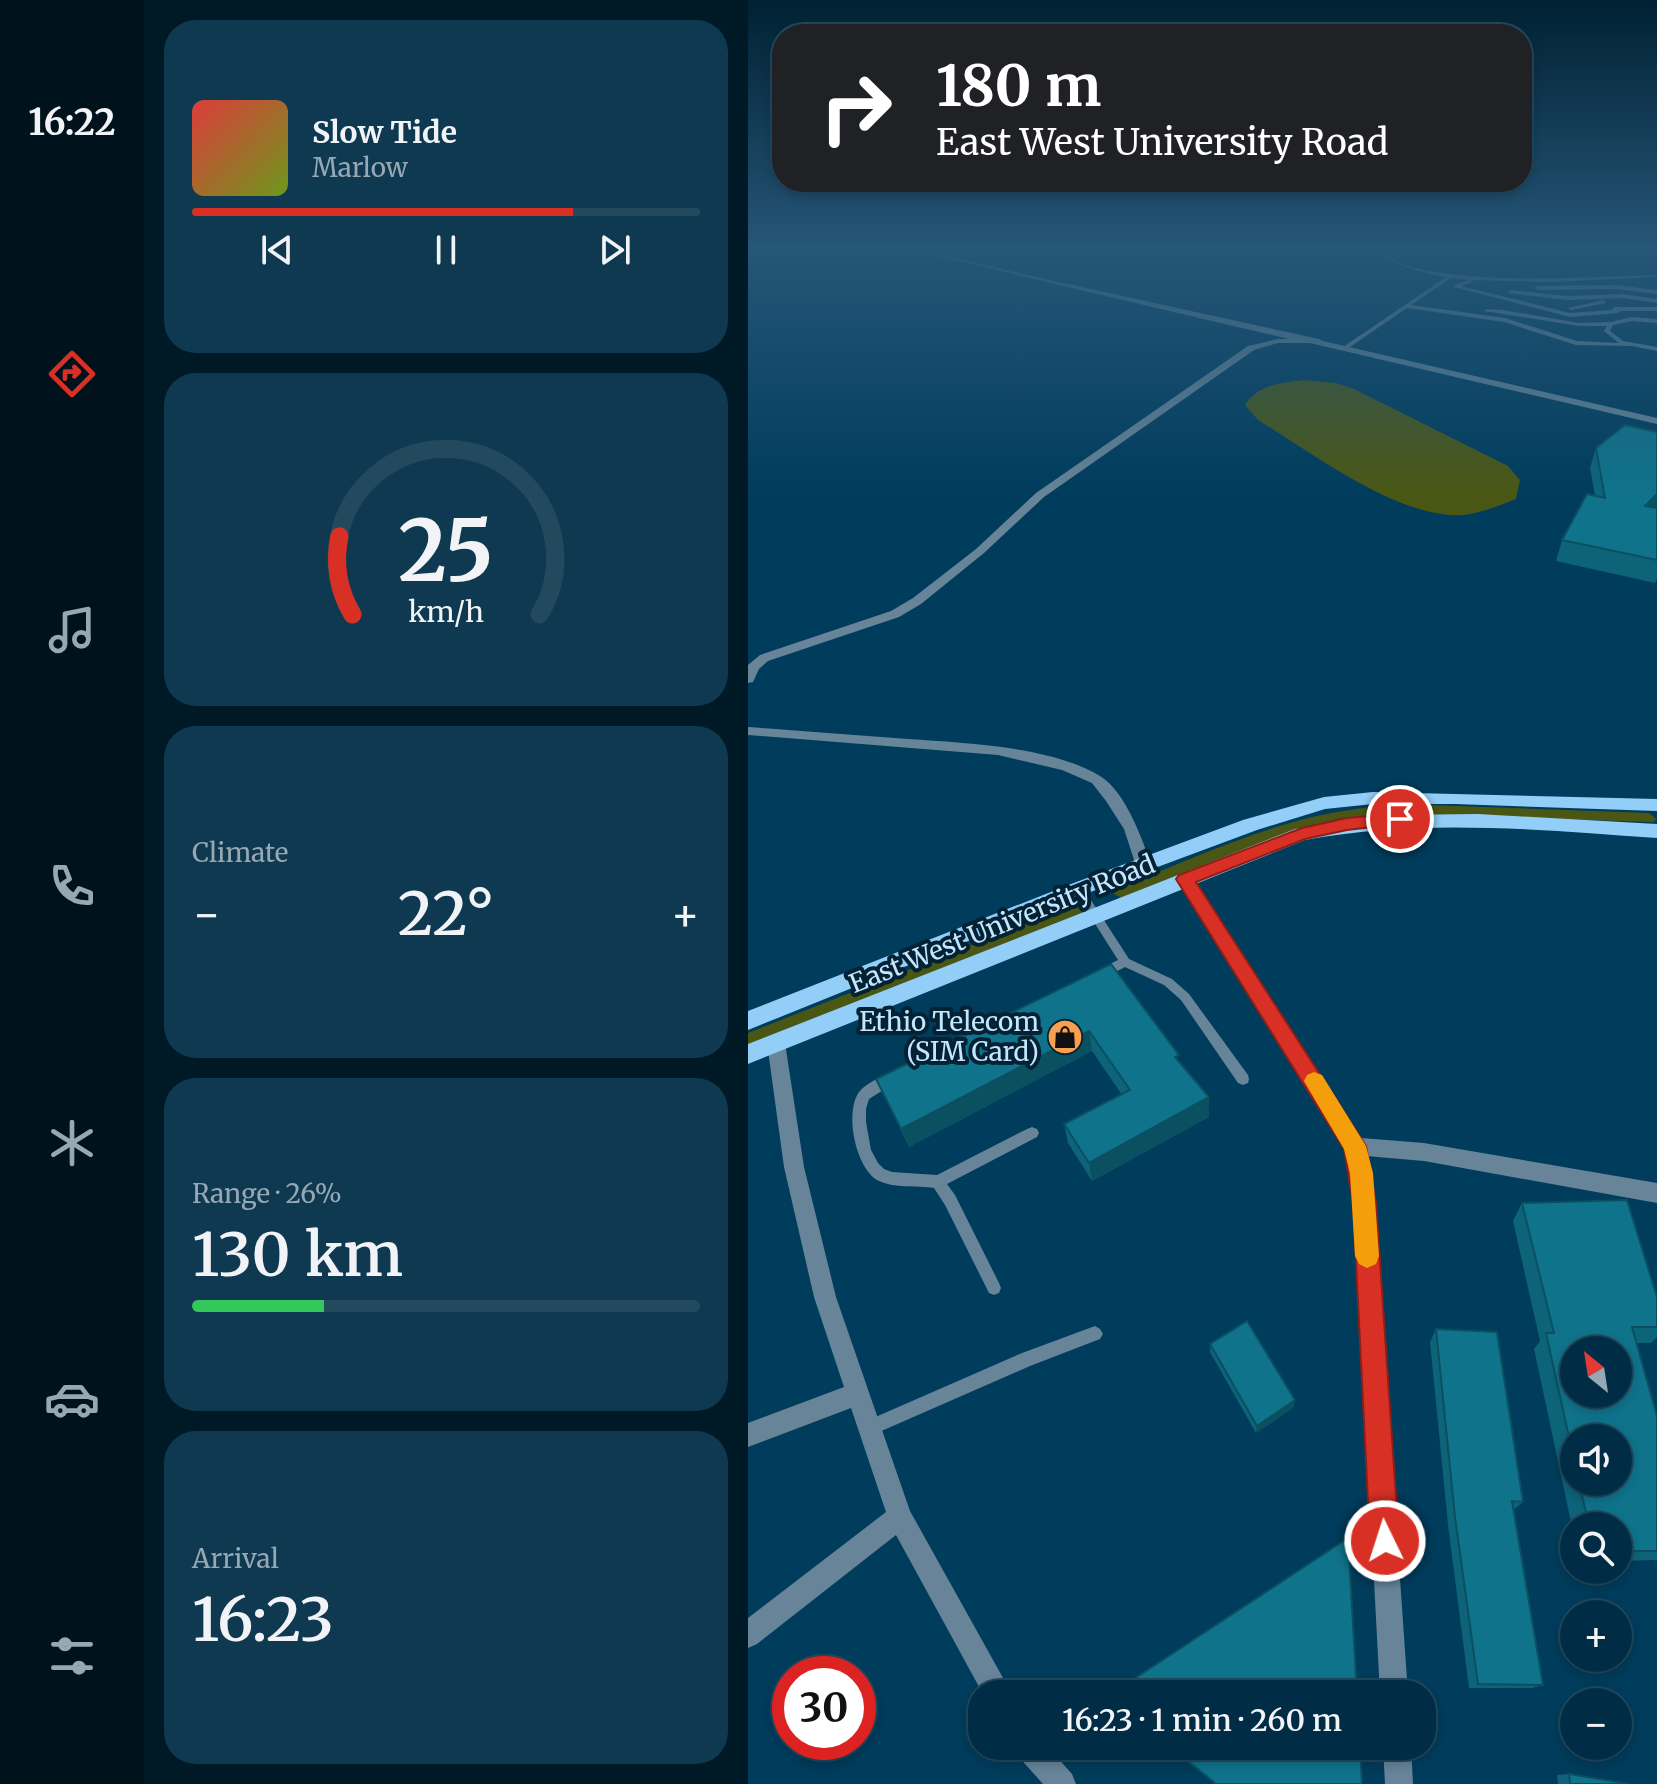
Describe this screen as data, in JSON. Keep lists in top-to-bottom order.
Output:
{
  "streets": {
    "main road": ["East West University Road"]
  },
  "places": {
    "shop": ["Ethio Telecom (SIM Card)"]
  },
  "north": "top left",
  "page": {
    "tabs": "16:22",
    "turn": ["180 m", "East West University Road"],
    "song": ["Slow Tide", "Marlow"],
    "tile": [
      "Climate",
      ["Range · 26%", "130 km"],
      ["Arrival", "16:23"]
    ],
    "heat": ["−", "22°", "+"],
    "map_buttons": ["+", "−"],
    "limit": "30",
    "trip": "16:23 · 1 min · 260 m",
    "gauge": ["25", "km/h"]
  }
}
